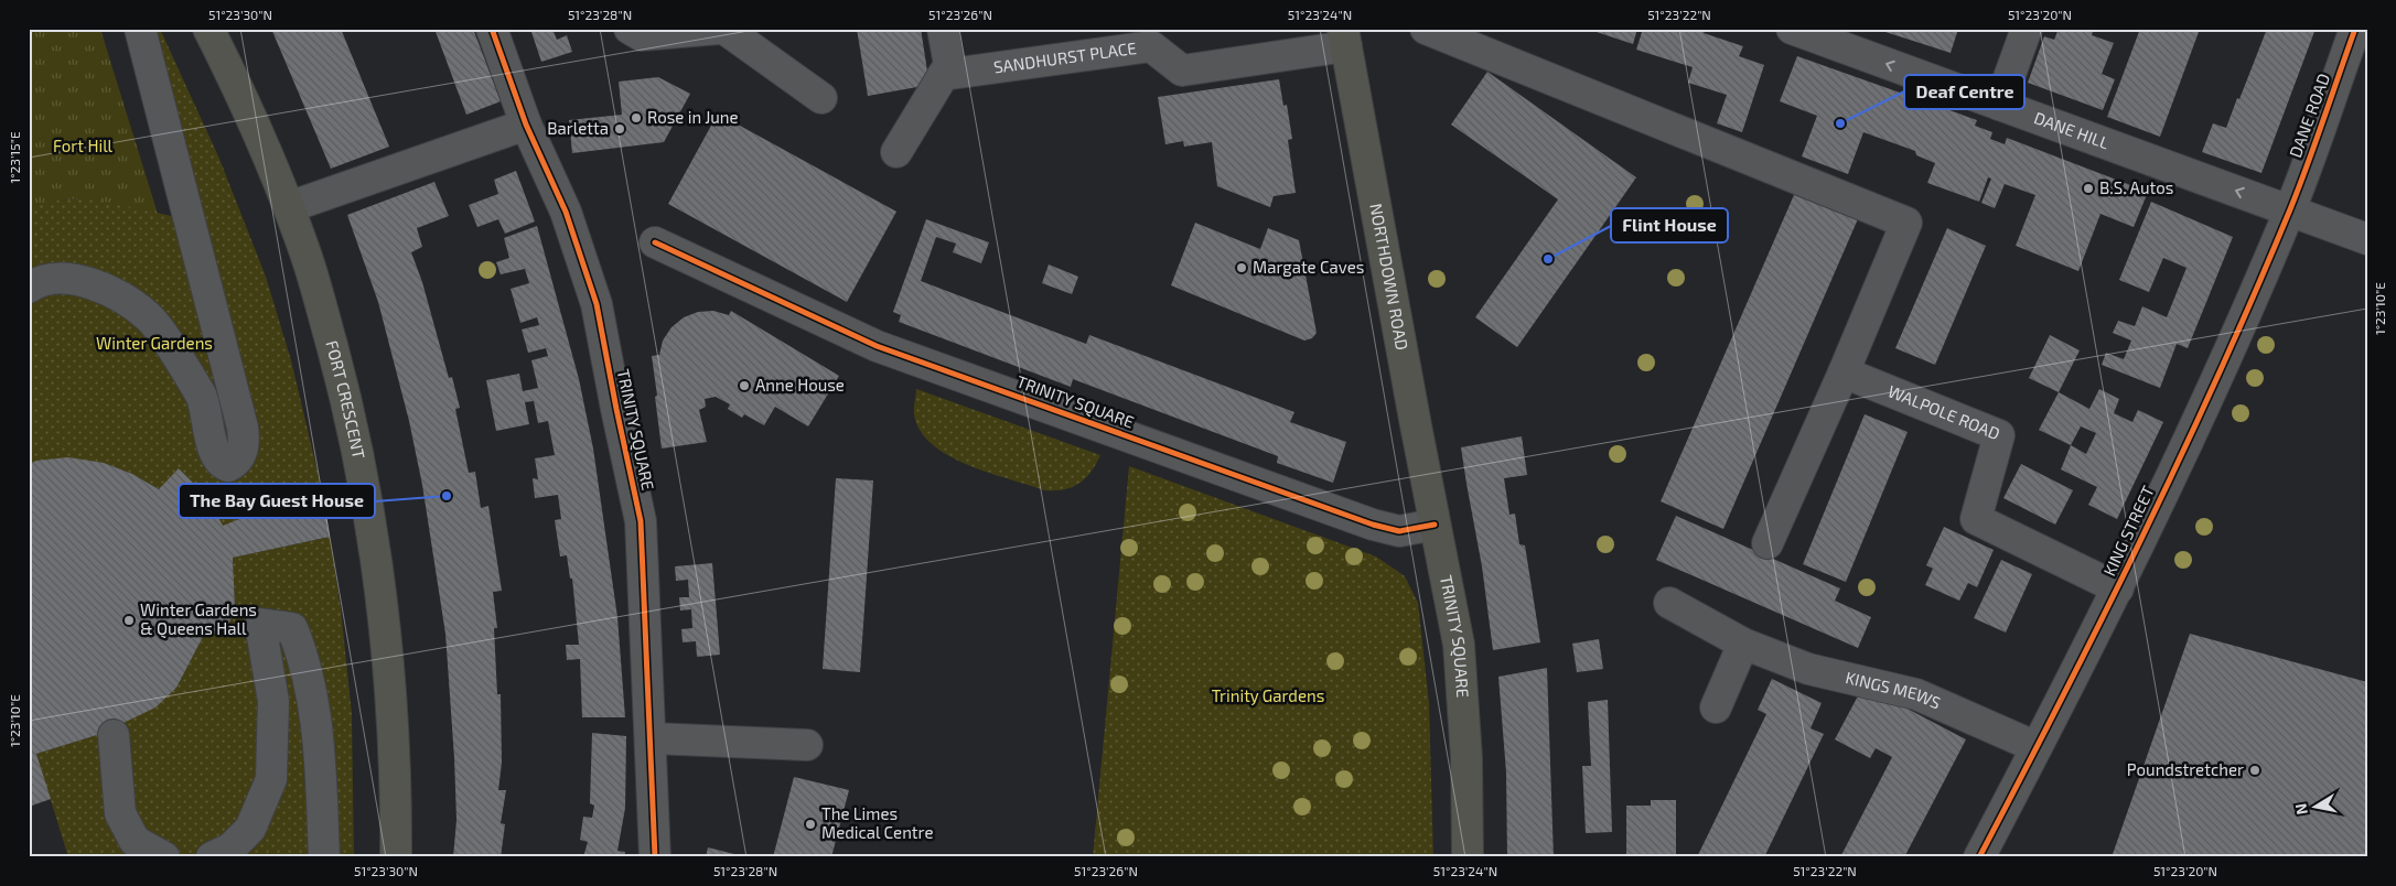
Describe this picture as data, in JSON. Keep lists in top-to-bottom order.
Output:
{
  "streets": {
    "main road": ["NORTHDOWN ROAD", "FORT CRESCENT", "TRINITY SQUARE"],
    "street": [
      "SANDHURST PLACE",
      "DANE ROAD",
      "DANE HILL",
      "WALPOLE ROAD",
      "KING STREET",
      "KINGS MEWS"
    ]
  },
  "crossings": [
    ["SANDHURST PLACE", "NORTHDOWN ROAD"],
    ["DANE ROAD", "DANE HILL"],
    ["DANE ROAD", "KING STREET"],
    ["DANE HILL", "KING STREET"],
    ["NORTHDOWN ROAD", "TRINITY SQUARE"],
    ["WALPOLE ROAD", "KING STREET"],
    ["KING STREET", "KINGS MEWS"]
  ],
  "one_way": ["DANE HILL"],
  "parks": ["Fort Hill", "Winter Gardens", "Trinity Gardens"],
  "places": [
    "Rose in June",
    "Deaf Centre",
    "Barletta",
    "B.S. Autos",
    "Flint House",
    "Margate Caves",
    "Anne House",
    "The Bay Guest House",
    "Winter Gardens & Queens Hall",
    "Poundstretcher",
    "The Limes Medical Centre"
  ],
  "north": "left",
  "coordinates": [
    "51°23'30\"N",
    "51°23'28\"N",
    "51°23'26\"N",
    "51°23'24\"N",
    "51°23'22\"N",
    "51°23'20\"N",
    "1°23'15\"E",
    "1°23'10\"E"
  ]
}
